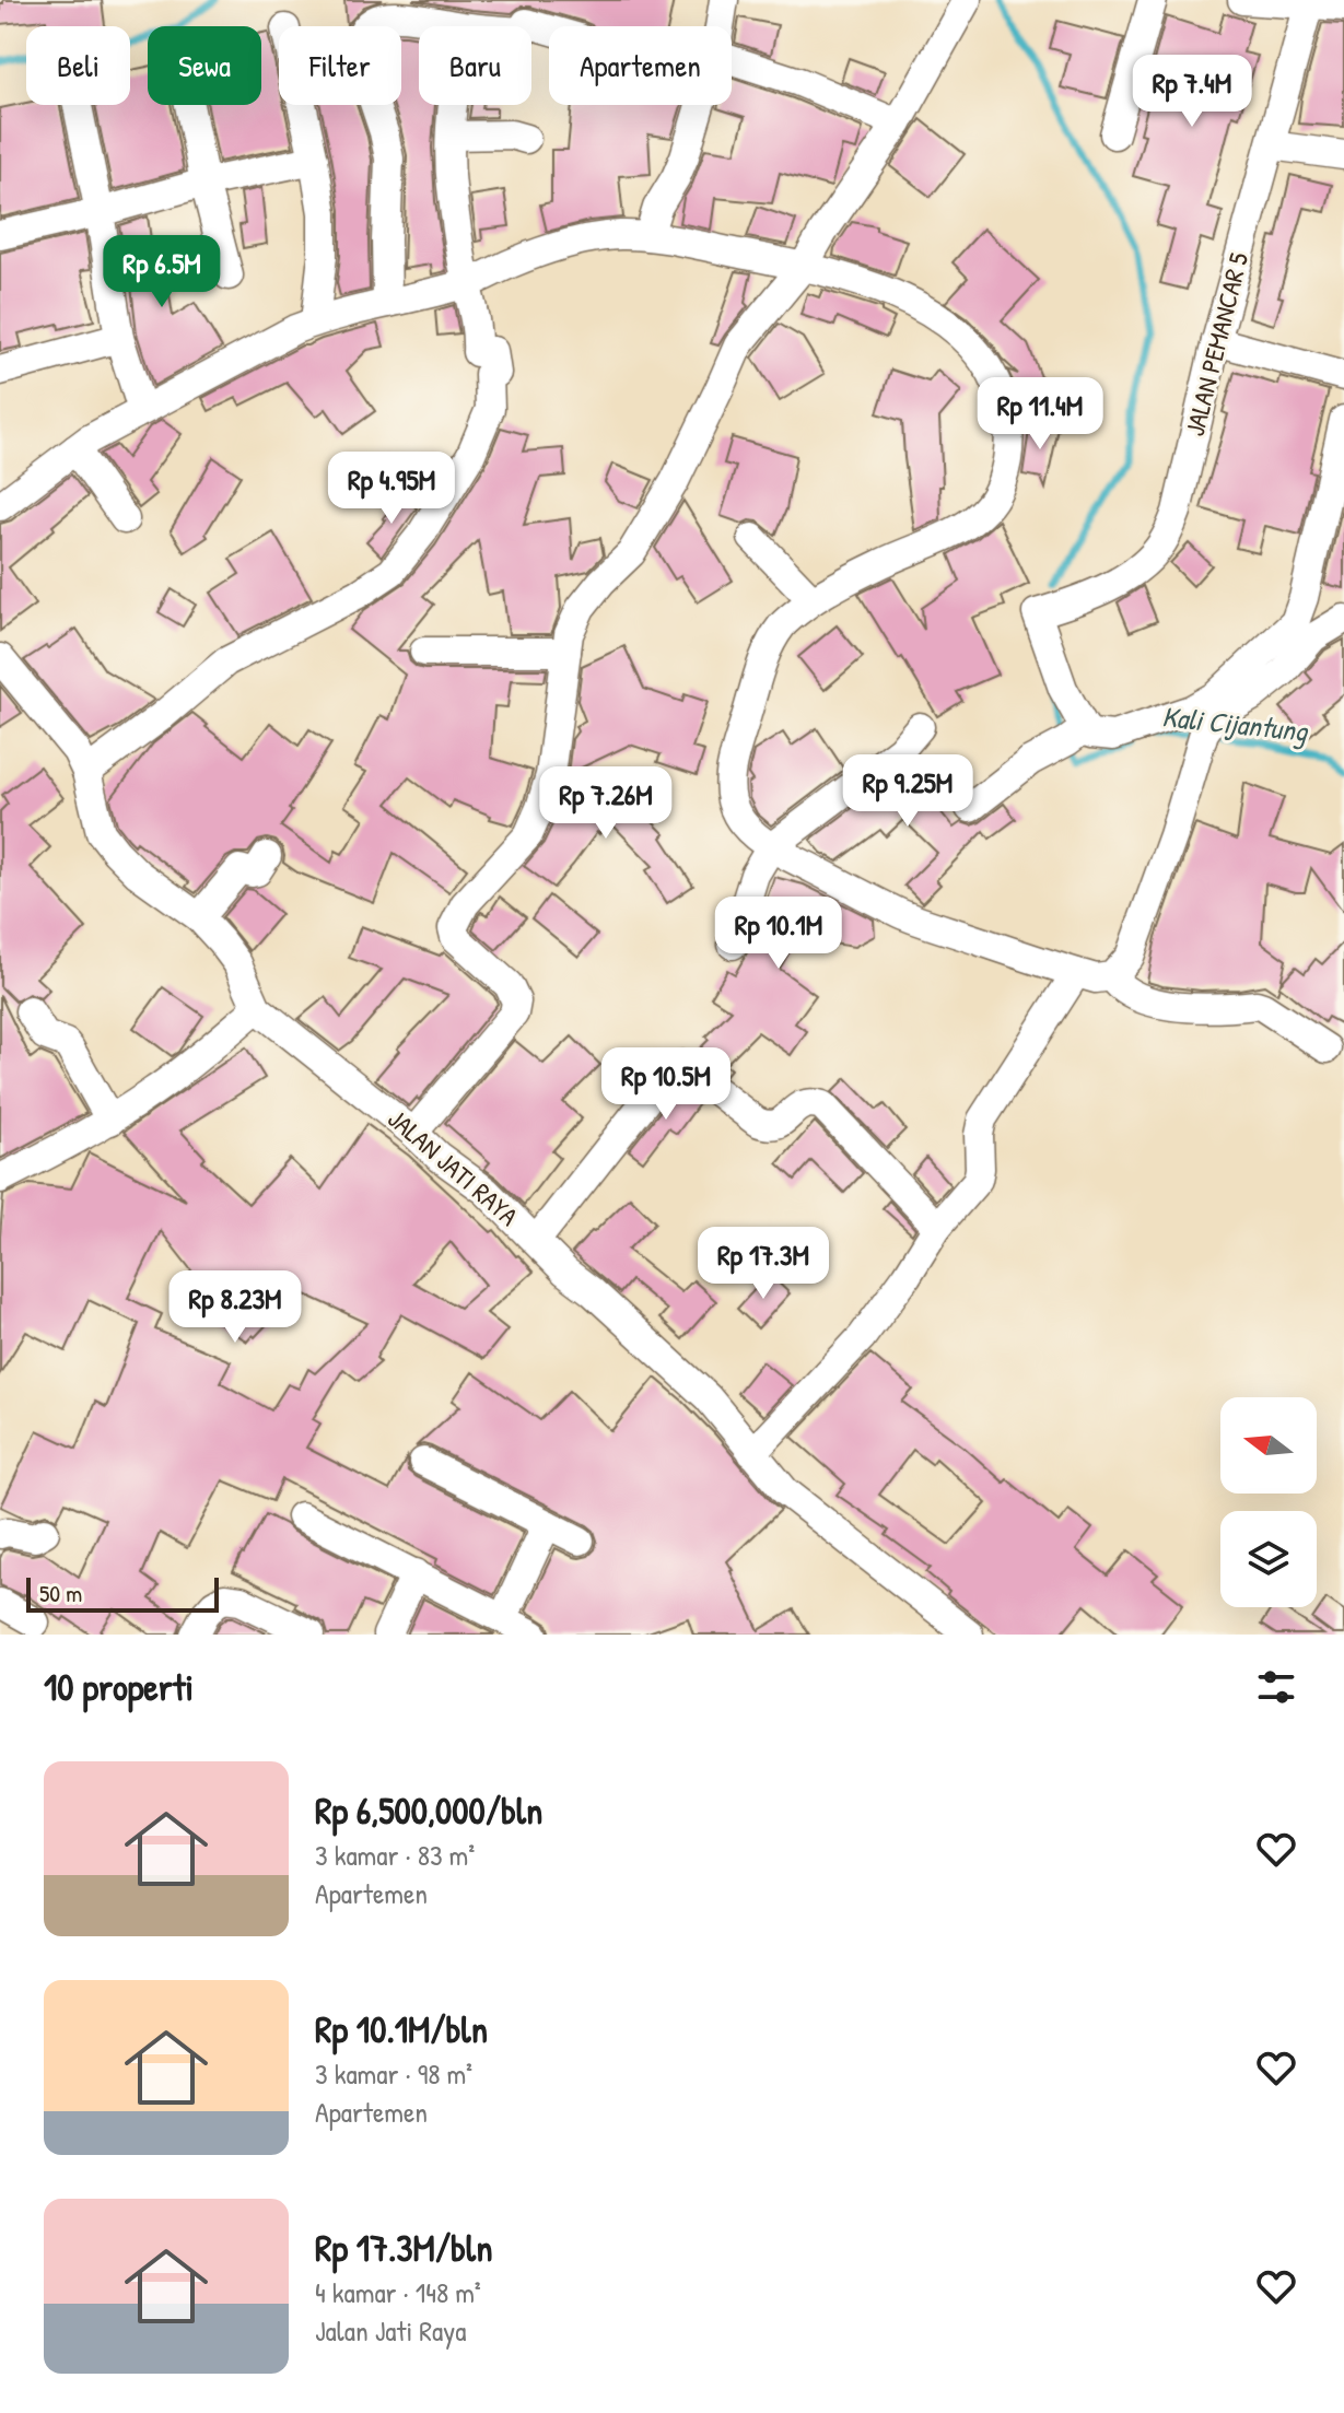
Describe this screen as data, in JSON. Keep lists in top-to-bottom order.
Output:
{
  "streets": {
    "street": ["JALAN PEMANCAR 5", "JALAN JATI RAYA"]
  },
  "water": ["Kali Cijantung"],
  "scale_bar": "50 m",
  "north": "left",
  "page": {
    "chip": [
      "Beli",
      "Sewa",
      "Filter",
      "Baru",
      "Apartemen"
    ],
    "price": [
      "Rp 7.4M",
      "Rp 6.5M",
      "Rp 11.4M",
      "Rp 4.95M",
      "Rp 9.25M",
      "Rp 7.26M",
      "Rp 10.1M",
      "Rp 10.5M",
      "Rp 17.3M",
      "Rp 8.23M"
    ],
    "scale": "50 m",
    "heading": "10 properti",
    "list": [
      {
        "name": "Rp 6,500,000/bln",
        "note": "3 kamar · 83 m² · Apartemen"
      },
      {
        "name": "Rp 10.1M/bln",
        "note": "3 kamar · 98 m² · Apartemen"
      },
      {
        "name": "Rp 17.3M/bln",
        "note": "4 kamar · 148 m² · Jalan Jati Raya"
      }
    ]
  }
}
